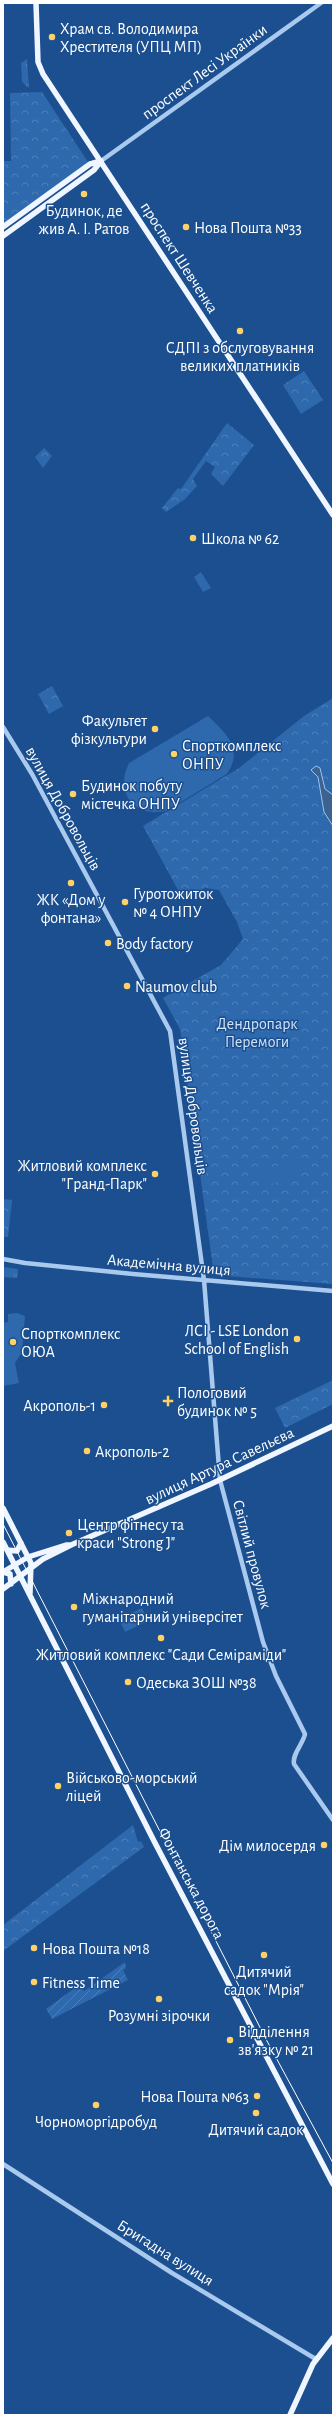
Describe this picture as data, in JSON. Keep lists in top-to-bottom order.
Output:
{
  "streets": {
    "main road": [
      "проспект Лесі Українки",
      "проспект Шевченка",
      "вулиця Артура Савельєва",
      "Фонтанська дорога"
    ],
    "street": [
      "вулиця Добровольців",
      "Академічна вулиця",
      "Світлий провулок",
      "Бригадна вулиця"
    ]
  },
  "crossings": [
    ["проспект Лесі Українки", "проспект Шевченка"],
    ["вулиця Добровольців", "Академічна вулиця"],
    ["вулиця Добровольців", "вулиця Артура Савельєва"],
    ["вулиця Добровольців", "Світлий провулок"],
    ["вулиця Артура Савельєва", "Світлий провулок"],
    ["вулиця Артура Савельєва", "Фонтанська дорога"]
  ],
  "parks": ["Дендропарк Перемоги"],
  "places": {
    "other": [
      "Храм св. Володимира Хрестителя (УПЦ МП)",
      "Будинок, де жив А. І. Ратов",
      "Нова Пошта №33",
      "СДПІ з обслуговування великих платників",
      "Школа № 62",
      "Факультет фізкультури",
      "Спорткомплекс ОНПУ",
      "Будинок побуту містечка ОНПУ",
      "ЖК «Дом у фонтана»",
      "Гуротожиток № 4 ОНПУ",
      "Body factory",
      "Naumov club",
      "Житловий комплекс \"Гранд-Парк\"",
      "ЛСІ - LSE London School of English",
      "Спорткомплекс ОЮА",
      "Акрополь-1",
      "Акрополь-2",
      "Центр фітнесу та краси \"Strong J\"",
      "Міжнародний гуманітарний універсітет",
      "Житловий комплекс \"Сади Семіраміди\"",
      "Одеська ЗОШ №38",
      "Військово-морський ліцей",
      "Дім милосердя",
      "Нова Пошта №18",
      "Дитячий садок \"Мрія\"",
      "Fitness Time",
      "Розумні зірочки",
      "Відділення зв'язку № 21",
      "Нова Пошта №63",
      "Чорноморгідробуд",
      "Дитячий садок"
    ],
    "health": ["Пологовий будинок № 5"]
  }
}
